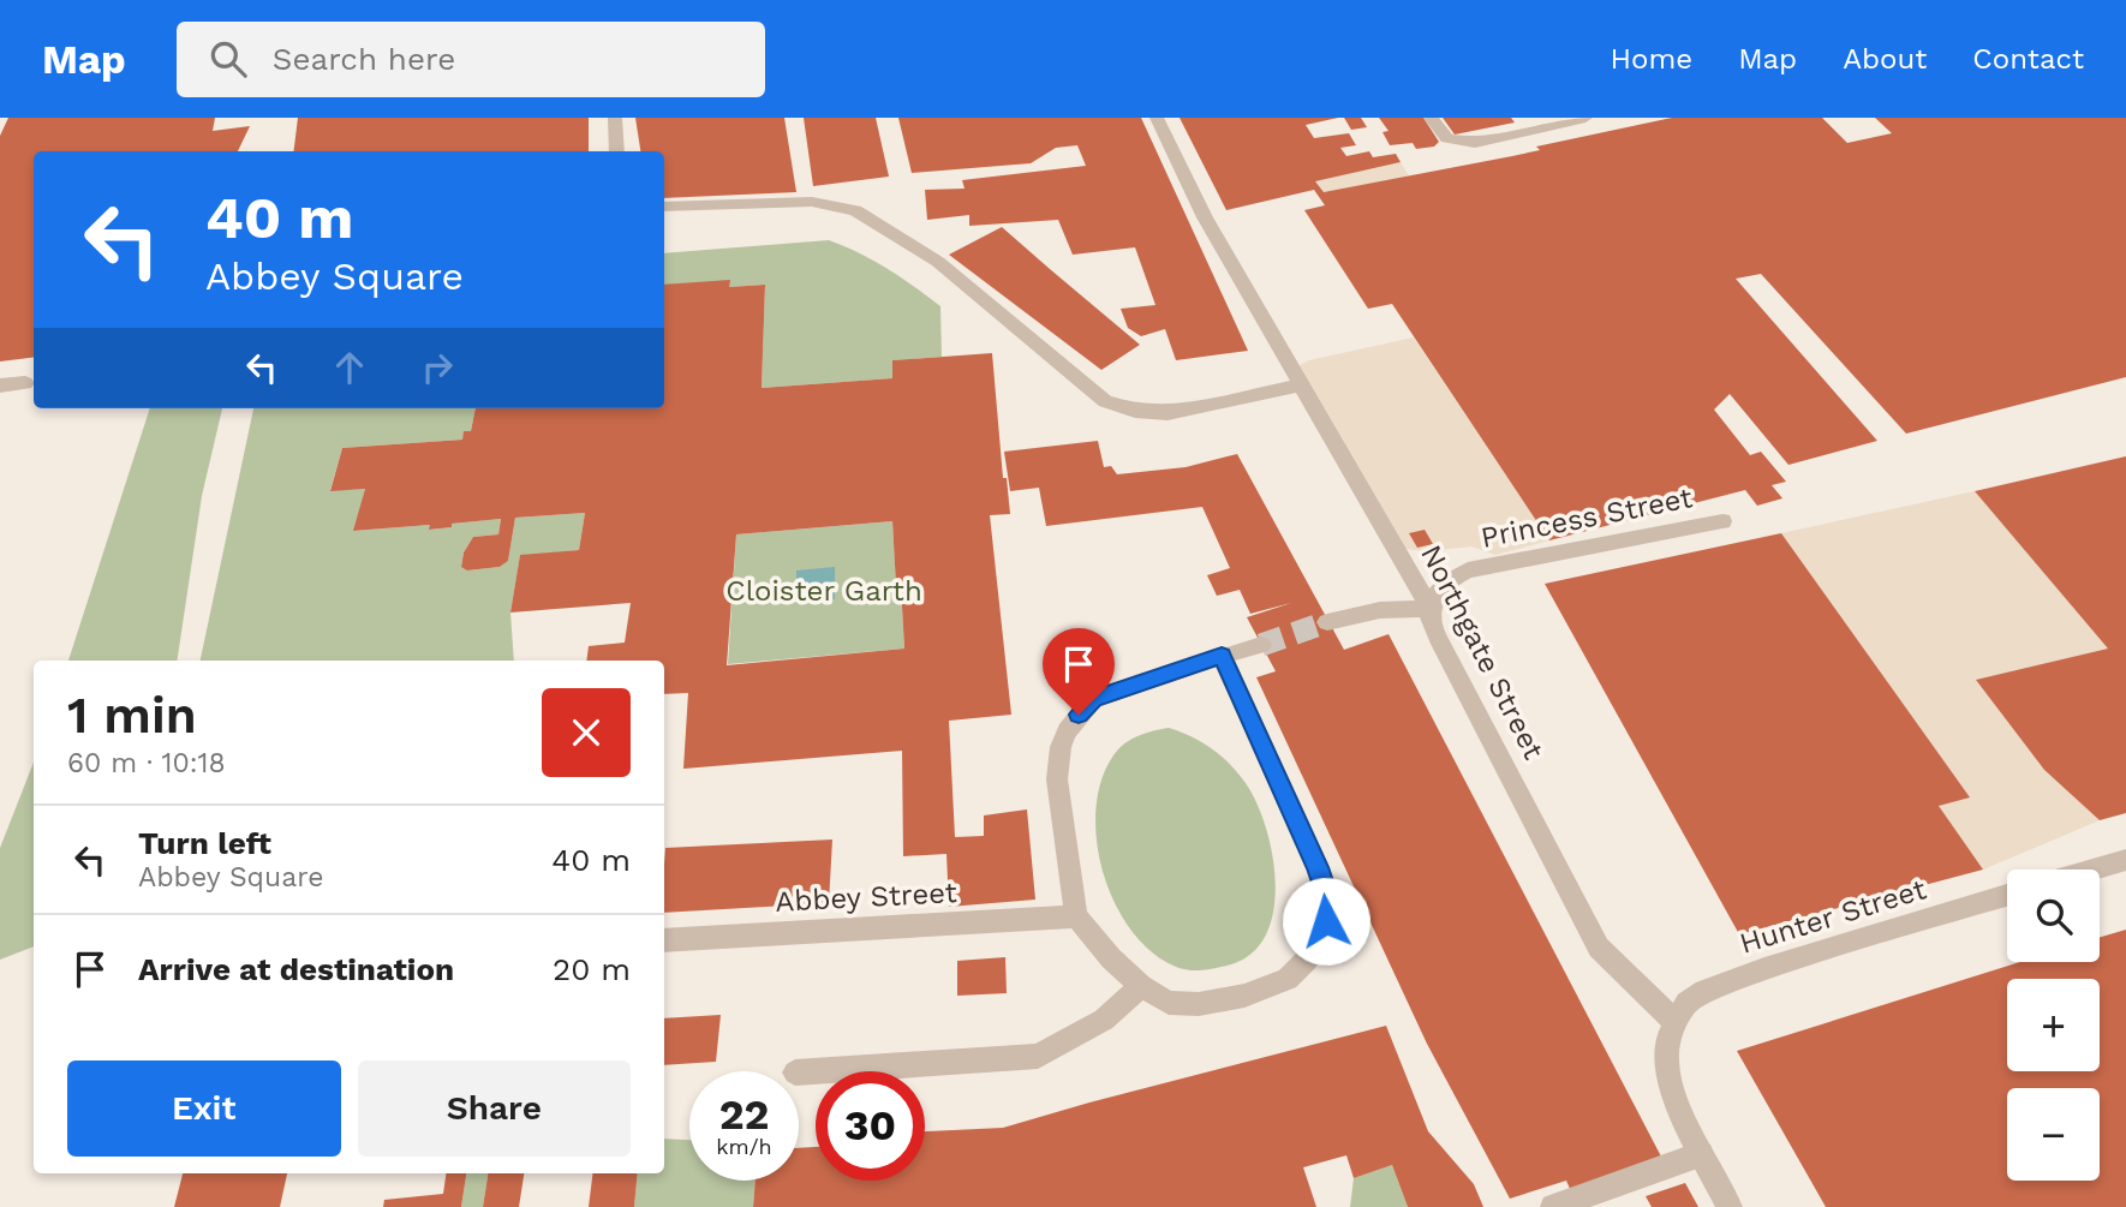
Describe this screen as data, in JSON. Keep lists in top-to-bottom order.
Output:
{
  "streets": {
    "street": [
      "Princess Street",
      "Northgate Street",
      "Abbey Street",
      "Hunter Street"
    ]
  },
  "crossings": [
    ["Princess Street", "Northgate Street"],
    ["Northgate Street", "Hunter Street"]
  ],
  "parks": ["Cloister Garth"],
  "page": {
    "header": "Map",
    "search": "Search here",
    "nav": [
      "Home",
      "Map",
      "About",
      "Contact"
    ],
    "turn": ["40 m", "Abbey Square"],
    "heading": ["1 min", "60 m · 10:18"],
    "list": [
      {
        "name": "Turn left",
        "note": "Abbey Square",
        "value": "40 m"
      },
      {
        "name": "Arrive at destination",
        "value": "20 m"
      }
    ],
    "map_buttons": ["+", "−"],
    "buttons": ["Exit", "Share"],
    "speed": "22 km/h",
    "limit": "30"
  }
}
